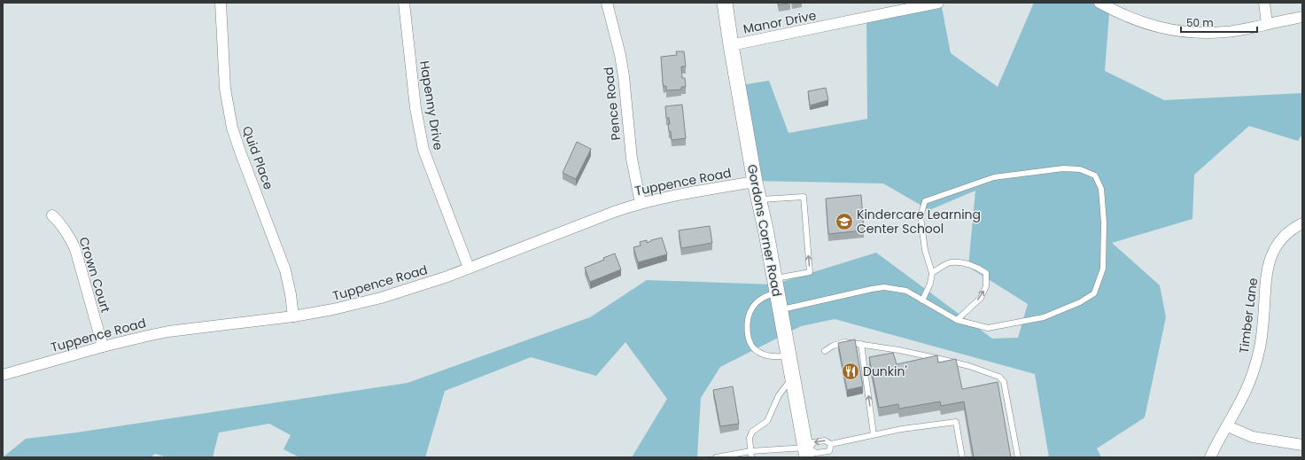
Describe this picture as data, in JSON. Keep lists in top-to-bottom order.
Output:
{
  "streets": {
    "street": [
      "Manor Drive",
      "Pence Road",
      "Hapenny Drive",
      "Quid Place",
      "Tuppence Road",
      "Gordons Corner Road",
      "Crown Court",
      "Timber Lane"
    ]
  },
  "crossings": [
    ["Manor Drive", "Gordons Corner Road"],
    ["Pence Road", "Tuppence Road"],
    ["Hapenny Drive", "Tuppence Road"],
    ["Quid Place", "Tuppence Road"],
    ["Tuppence Road", "Gordons Corner Road"],
    ["Tuppence Road", "Crown Court"]
  ],
  "places": {
    "school or university": ["Kindercare Learning Center School"],
    "restaurant": ["Dunkin'"]
  },
  "scale_bar": "50 m"
}
